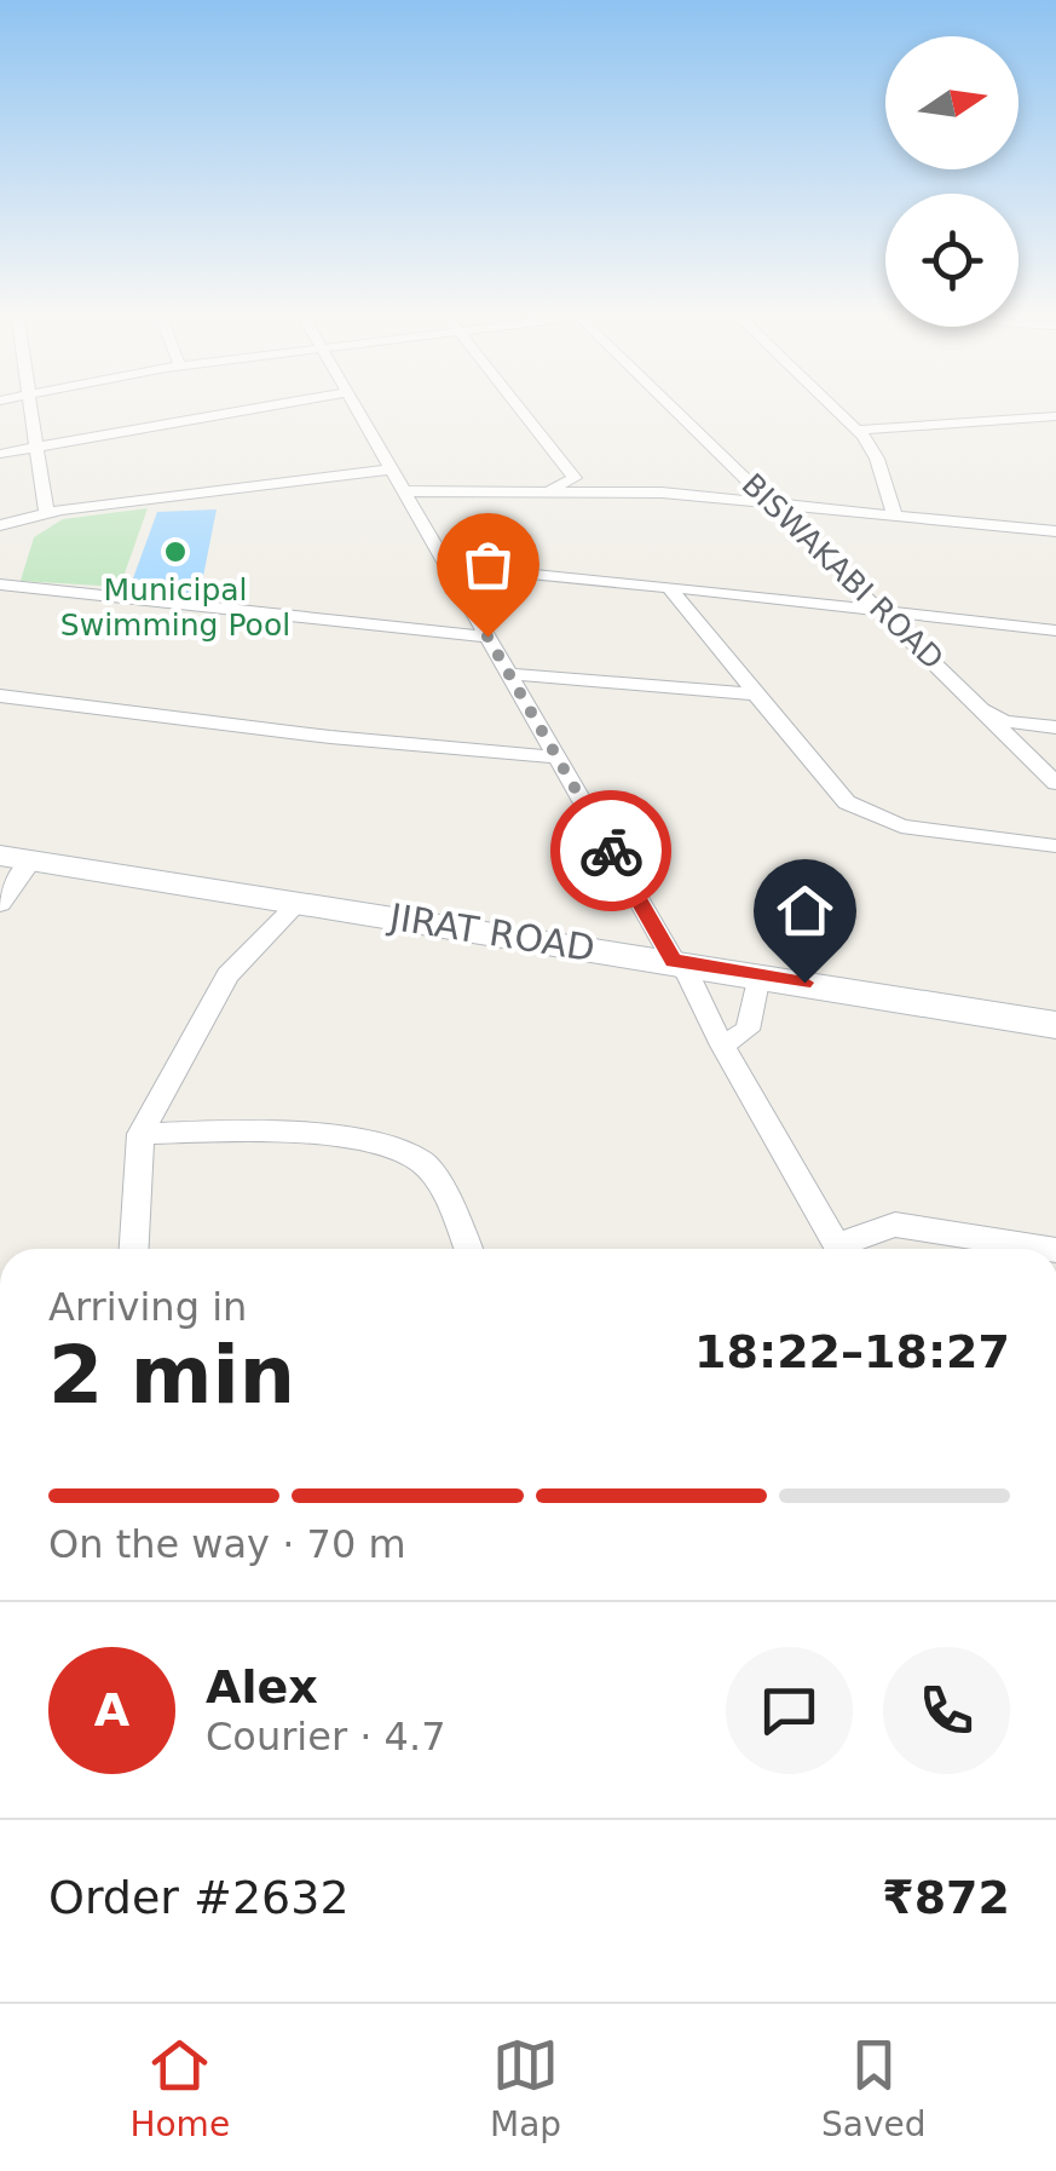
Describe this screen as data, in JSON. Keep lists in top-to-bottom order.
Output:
{
  "streets": {
    "main road": ["JIRAT ROAD"],
    "street": ["BISWAKABI ROAD"]
  },
  "places": ["Municipal Swimming Pool"],
  "north": "right",
  "page": {
    "heading": ["2 min", "Arriving in", "18:22–18:27"],
    "panel": [
      "Alex",
      "Courier · 4.7",
      "Order #2632",
      "₹872"
    ],
    "bar": "On the way · 70 m",
    "round": "A",
    "tabs": ["Home", "Map", "Saved"]
  }
}
